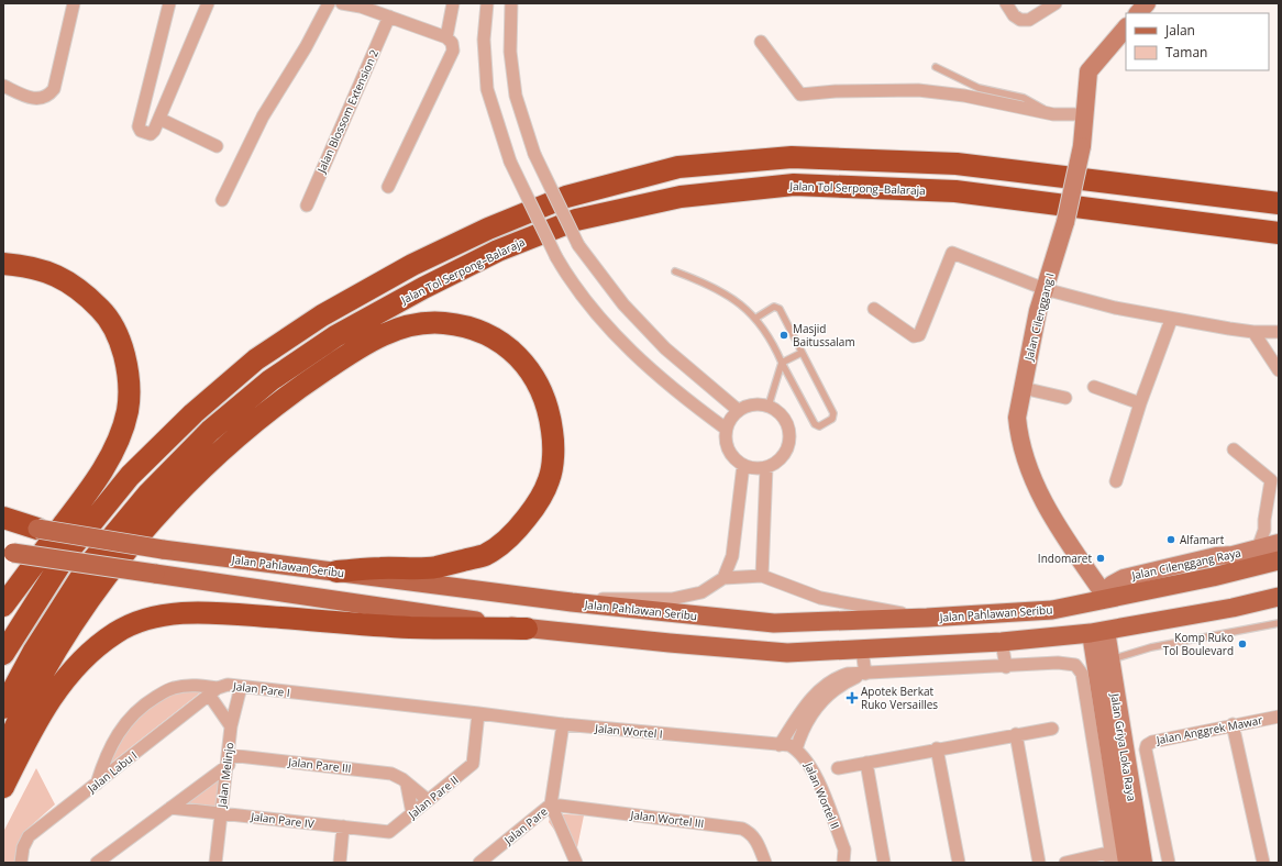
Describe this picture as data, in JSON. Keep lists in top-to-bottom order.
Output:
{
  "streets": {
    "highway": ["Jalan Tol Serpong–Balaraja"],
    "main road": ["Jalan Pahlawan Seribu"],
    "street": [
      "Jalan Blossom Extension 2",
      "Jalan Cilenggang I",
      "Jalan Cilenggang Raya",
      "Jalan Pare I",
      "Jalan Anggrek Mawar",
      "Jalan Wortel I",
      "Jalan Griya Loka Raya",
      "Jalan Pare III",
      "Jalan Labu I",
      "Jalan Melinjo",
      "Jalan Wortel II",
      "Jalan Pare II",
      "Jalan Wortel III",
      "Jalan Pare IV",
      "Jalan Pare"
    ]
  },
  "crossings": [
    ["Jalan Cilenggang I", "Jalan Cilenggang Raya"],
    ["Jalan Cilenggang I", "Jalan Pahlawan Seribu"],
    ["Jalan Cilenggang Raya", "Jalan Pahlawan Seribu"],
    ["Jalan Pare I", "Jalan Wortel I"],
    ["Jalan Pare I", "Jalan Labu I"],
    ["Jalan Pare I", "Jalan Melinjo"],
    ["Jalan Pare I", "Jalan Pare II"],
    ["Jalan Wortel I", "Jalan Pare II"],
    ["Jalan Wortel I", "Jalan Pare"],
    ["Jalan Pare III", "Jalan Melinjo"],
    ["Jalan Pare III", "Jalan Pare II"],
    ["Jalan Melinjo", "Jalan Pare IV"],
    ["Jalan Pare II", "Jalan Pare IV"],
    ["Jalan Wortel III", "Jalan Pare"]
  ],
  "places": {
    "other": [
      "Masjid Baitussalam",
      "Alfamart",
      "Indomaret",
      "Komp Ruko Tol Boulevard"
    ],
    "health": ["Apotek Berkat Ruko Versailles"]
  },
  "legend": ["Jalan", "Taman"]
}
